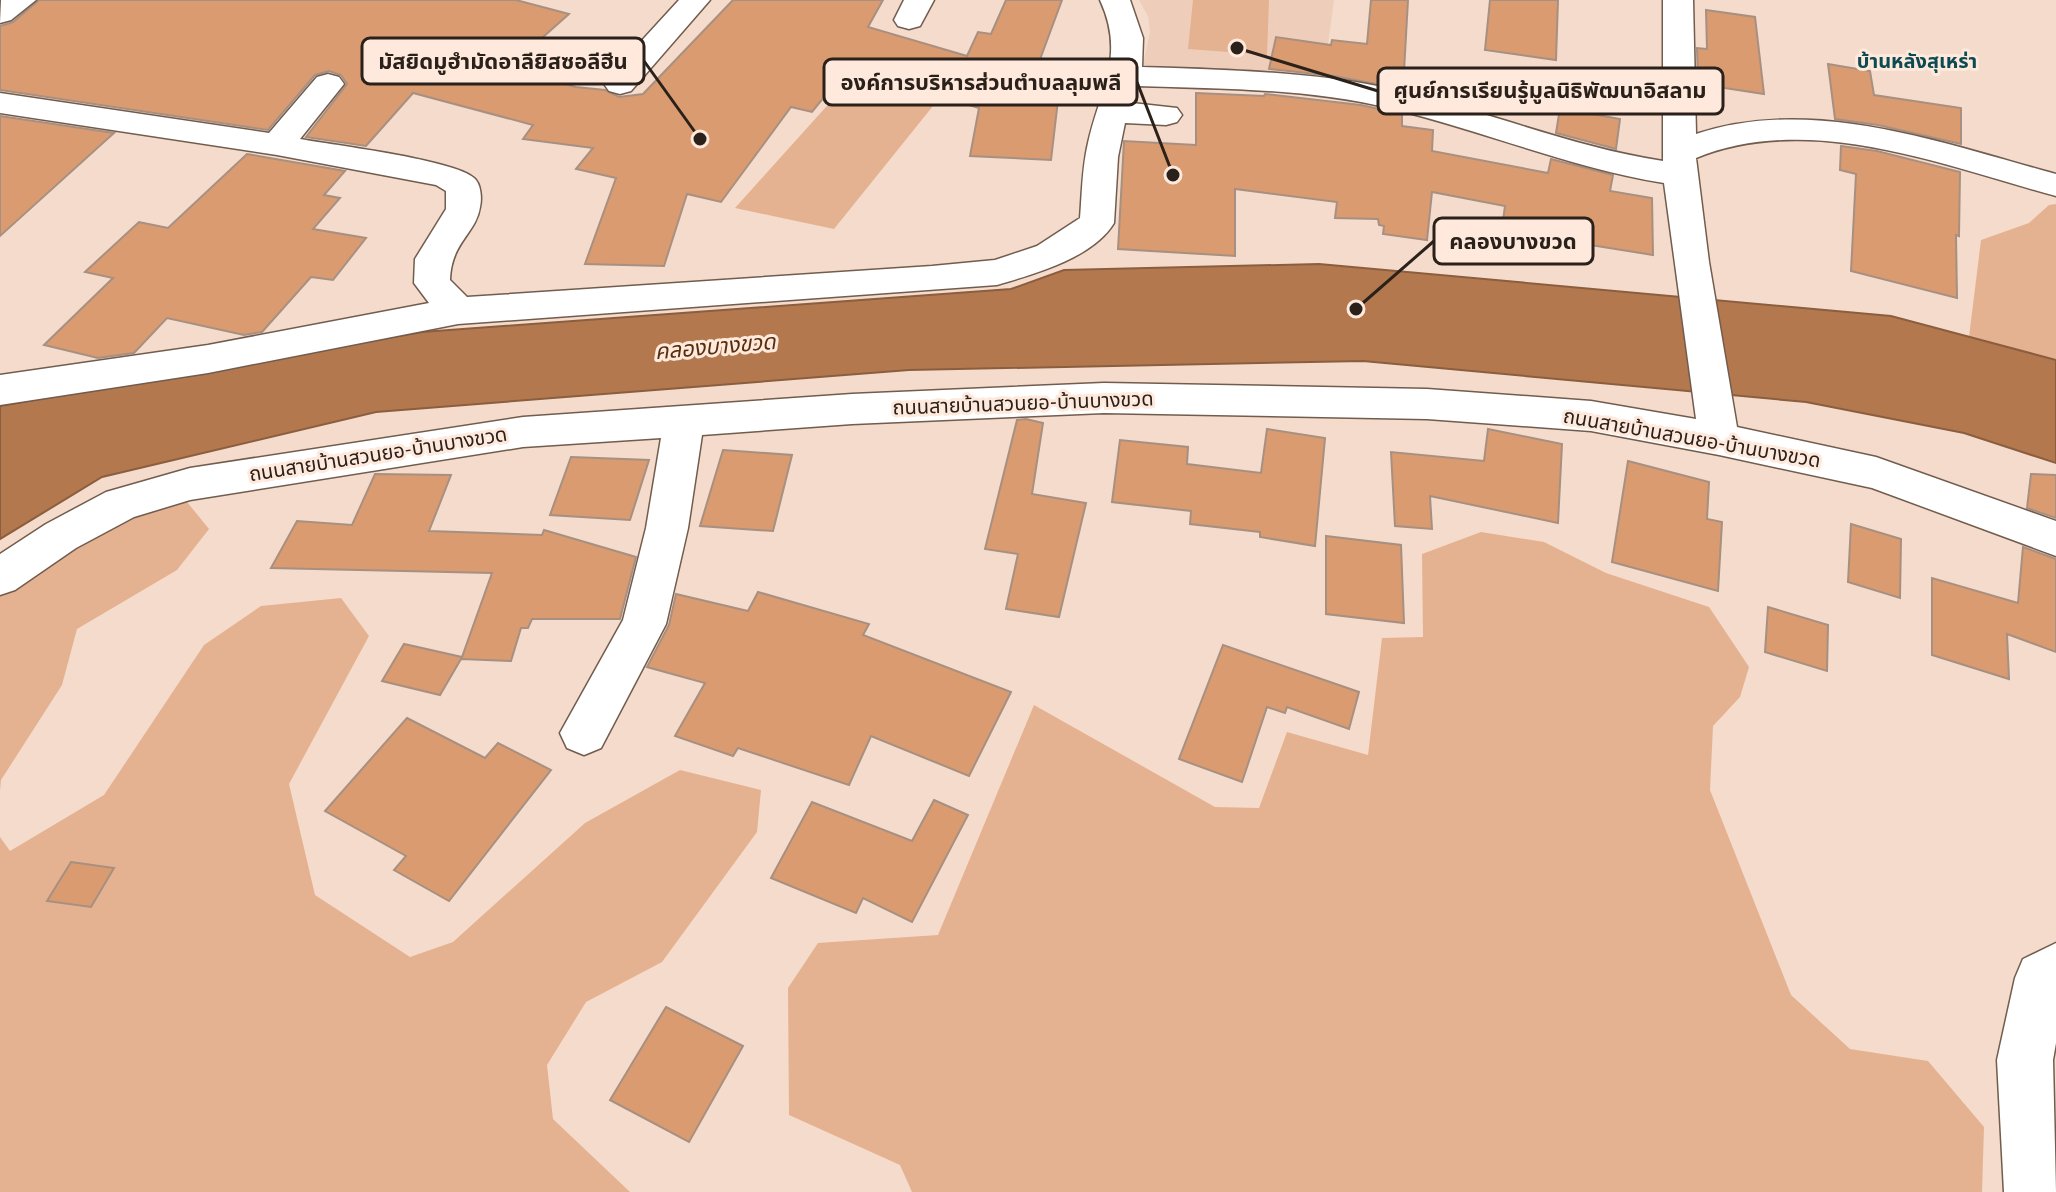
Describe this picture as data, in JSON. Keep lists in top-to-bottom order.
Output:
{
  "streets": {
    "street": ["ถนนสายบ้านสวนยอ-บ้านบางขวด"]
  },
  "districts": ["บ้านหลังสุเหร่า"],
  "water": ["คลองบางขวด"],
  "places": [
    "ศูนย์การเรียนรู้มูลนิธิพัฒนาอิสลาม",
    "มัสยิดมูฮำมัดอาลียิสซอลีฮีน",
    "องค์การบริหารส่วนตำบลลุมพลี",
    "คลองบางขวด"
  ]
}
